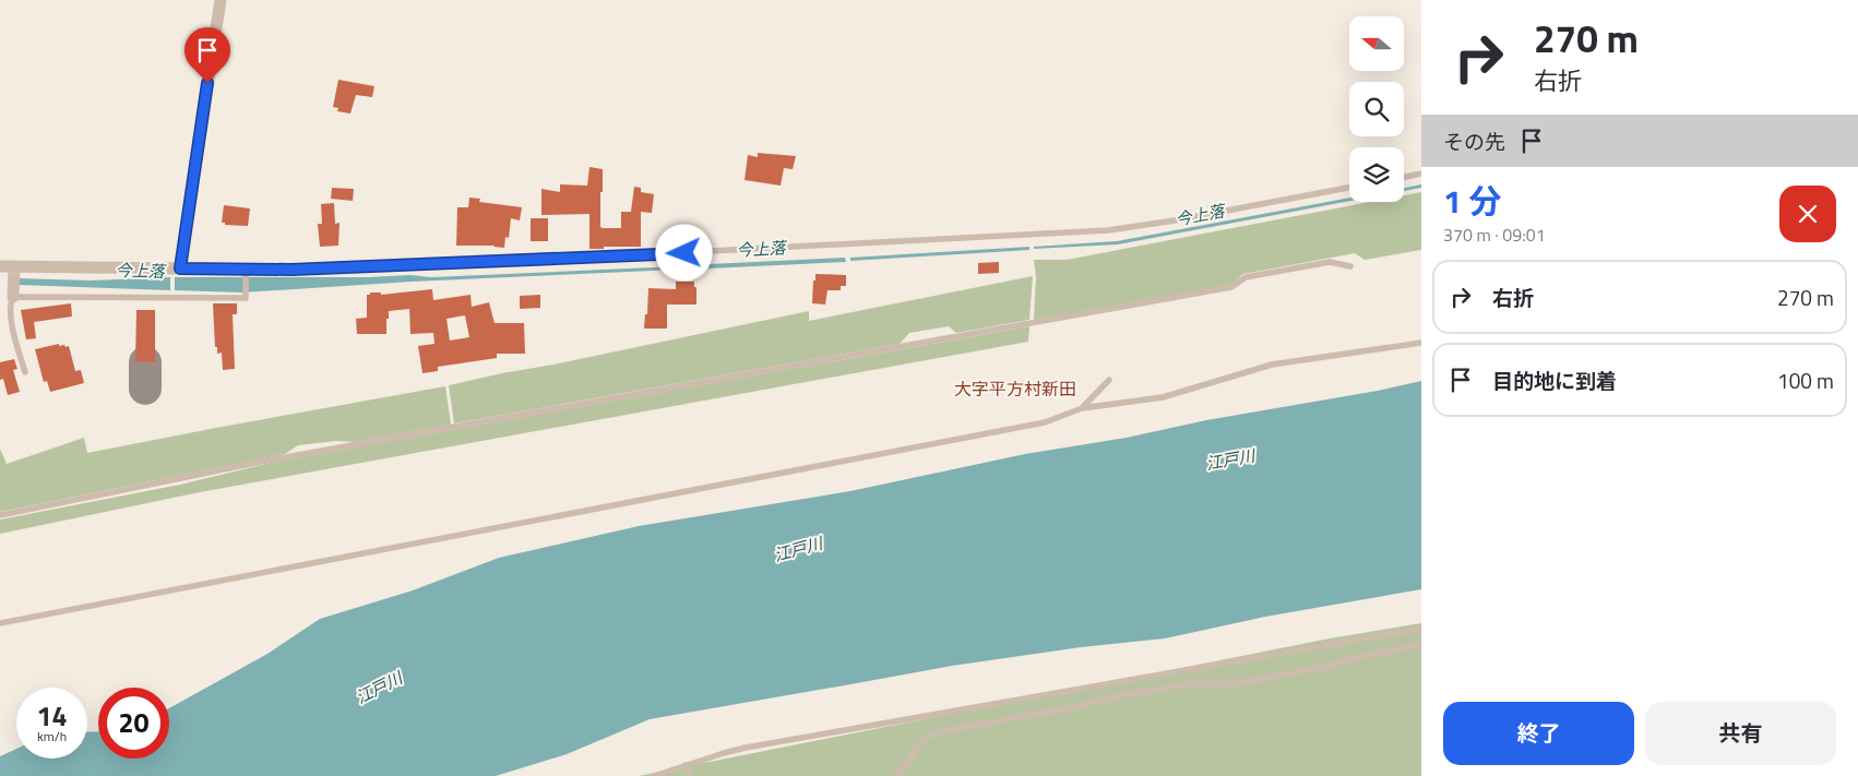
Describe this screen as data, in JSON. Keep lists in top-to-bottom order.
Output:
{
  "districts": ["大字平方村新田"],
  "water": ["今上落", "江戸川"],
  "north": "left",
  "page": {
    "turn": ["270 m", "右折"],
    "then": "その先",
    "heading": ["1 分", "370 m · 09:01"],
    "list": [
      {
        "name": "右折",
        "value": "270 m"
      },
      {
        "name": "目的地に到着",
        "value": "100 m"
      }
    ],
    "speed": "14 km/h",
    "limit": "20",
    "buttons": ["終了", "共有"]
  }
}
